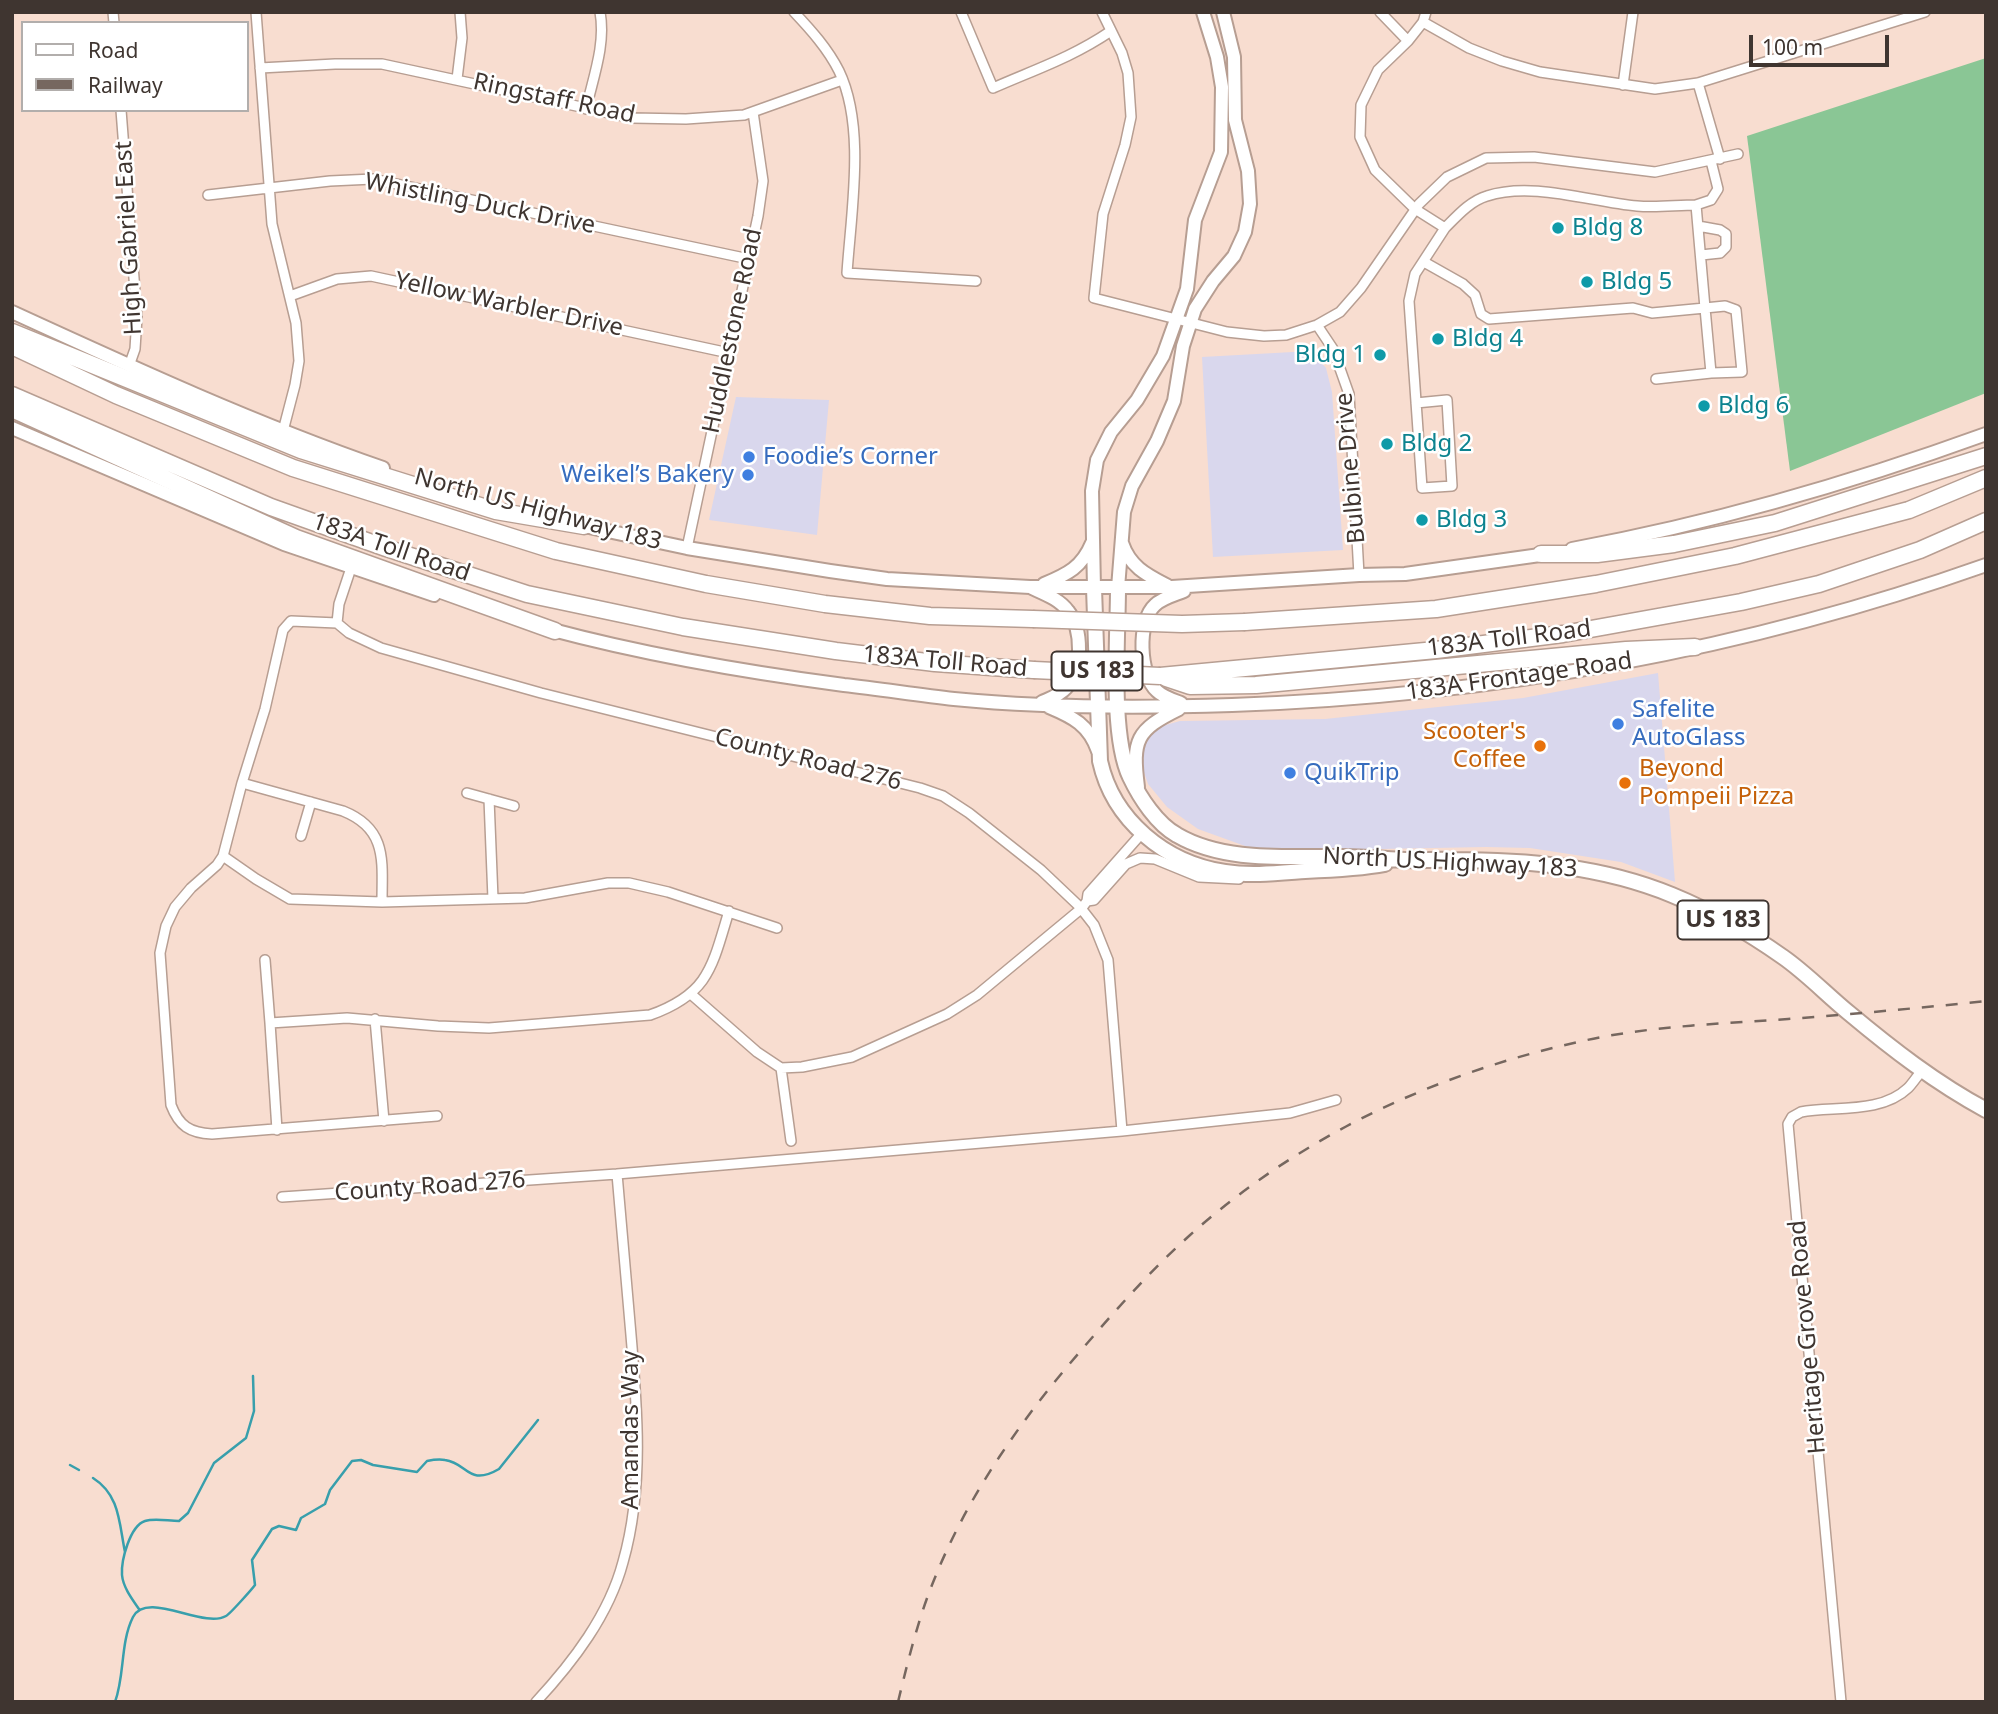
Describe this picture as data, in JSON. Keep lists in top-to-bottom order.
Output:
{
  "streets": {
    "highway": ["183A Toll Road"],
    "main road": ["North US Highway 183", "US 183", "183A Frontage Road"],
    "street": [
      "Ringstaff Road",
      "Whistling Duck Drive",
      "High Gabriel East",
      "Yellow Warbler Drive",
      "Huddlestone Road",
      "Bulbine Drive",
      "County Road 276",
      "Heritage Grove Road",
      "Amandas Way"
    ]
  },
  "crossings": [
    ["Ringstaff Road", "Huddlestone Road"],
    ["Whistling Duck Drive", "Huddlestone Road"],
    ["High Gabriel East", "North US Highway 183"],
    ["Yellow Warbler Drive", "Huddlestone Road"],
    ["Huddlestone Road", "North US Highway 183"],
    ["North US Highway 183", "US 183"],
    ["North US Highway 183", "183A Frontage Road"],
    ["North US Highway 183", "Heritage Grove Road"],
    ["US 183", "183A Frontage Road"],
    ["County Road 276", "Amandas Way"]
  ],
  "places": [
    "Bldg 8",
    "Bldg 5",
    "Bldg 4",
    "Bldg 1",
    "Bldg 6",
    "Bldg 2",
    "Foodie’s Corner",
    "Weikel’s Bakery",
    "Bldg 3",
    "Safelite AutoGlass",
    "Scooter's Coffee",
    "QuikTrip",
    "Beyond Pompeii Pizza"
  ],
  "legend": ["Road", "Railway"],
  "scale_bar": "100 m"
}
